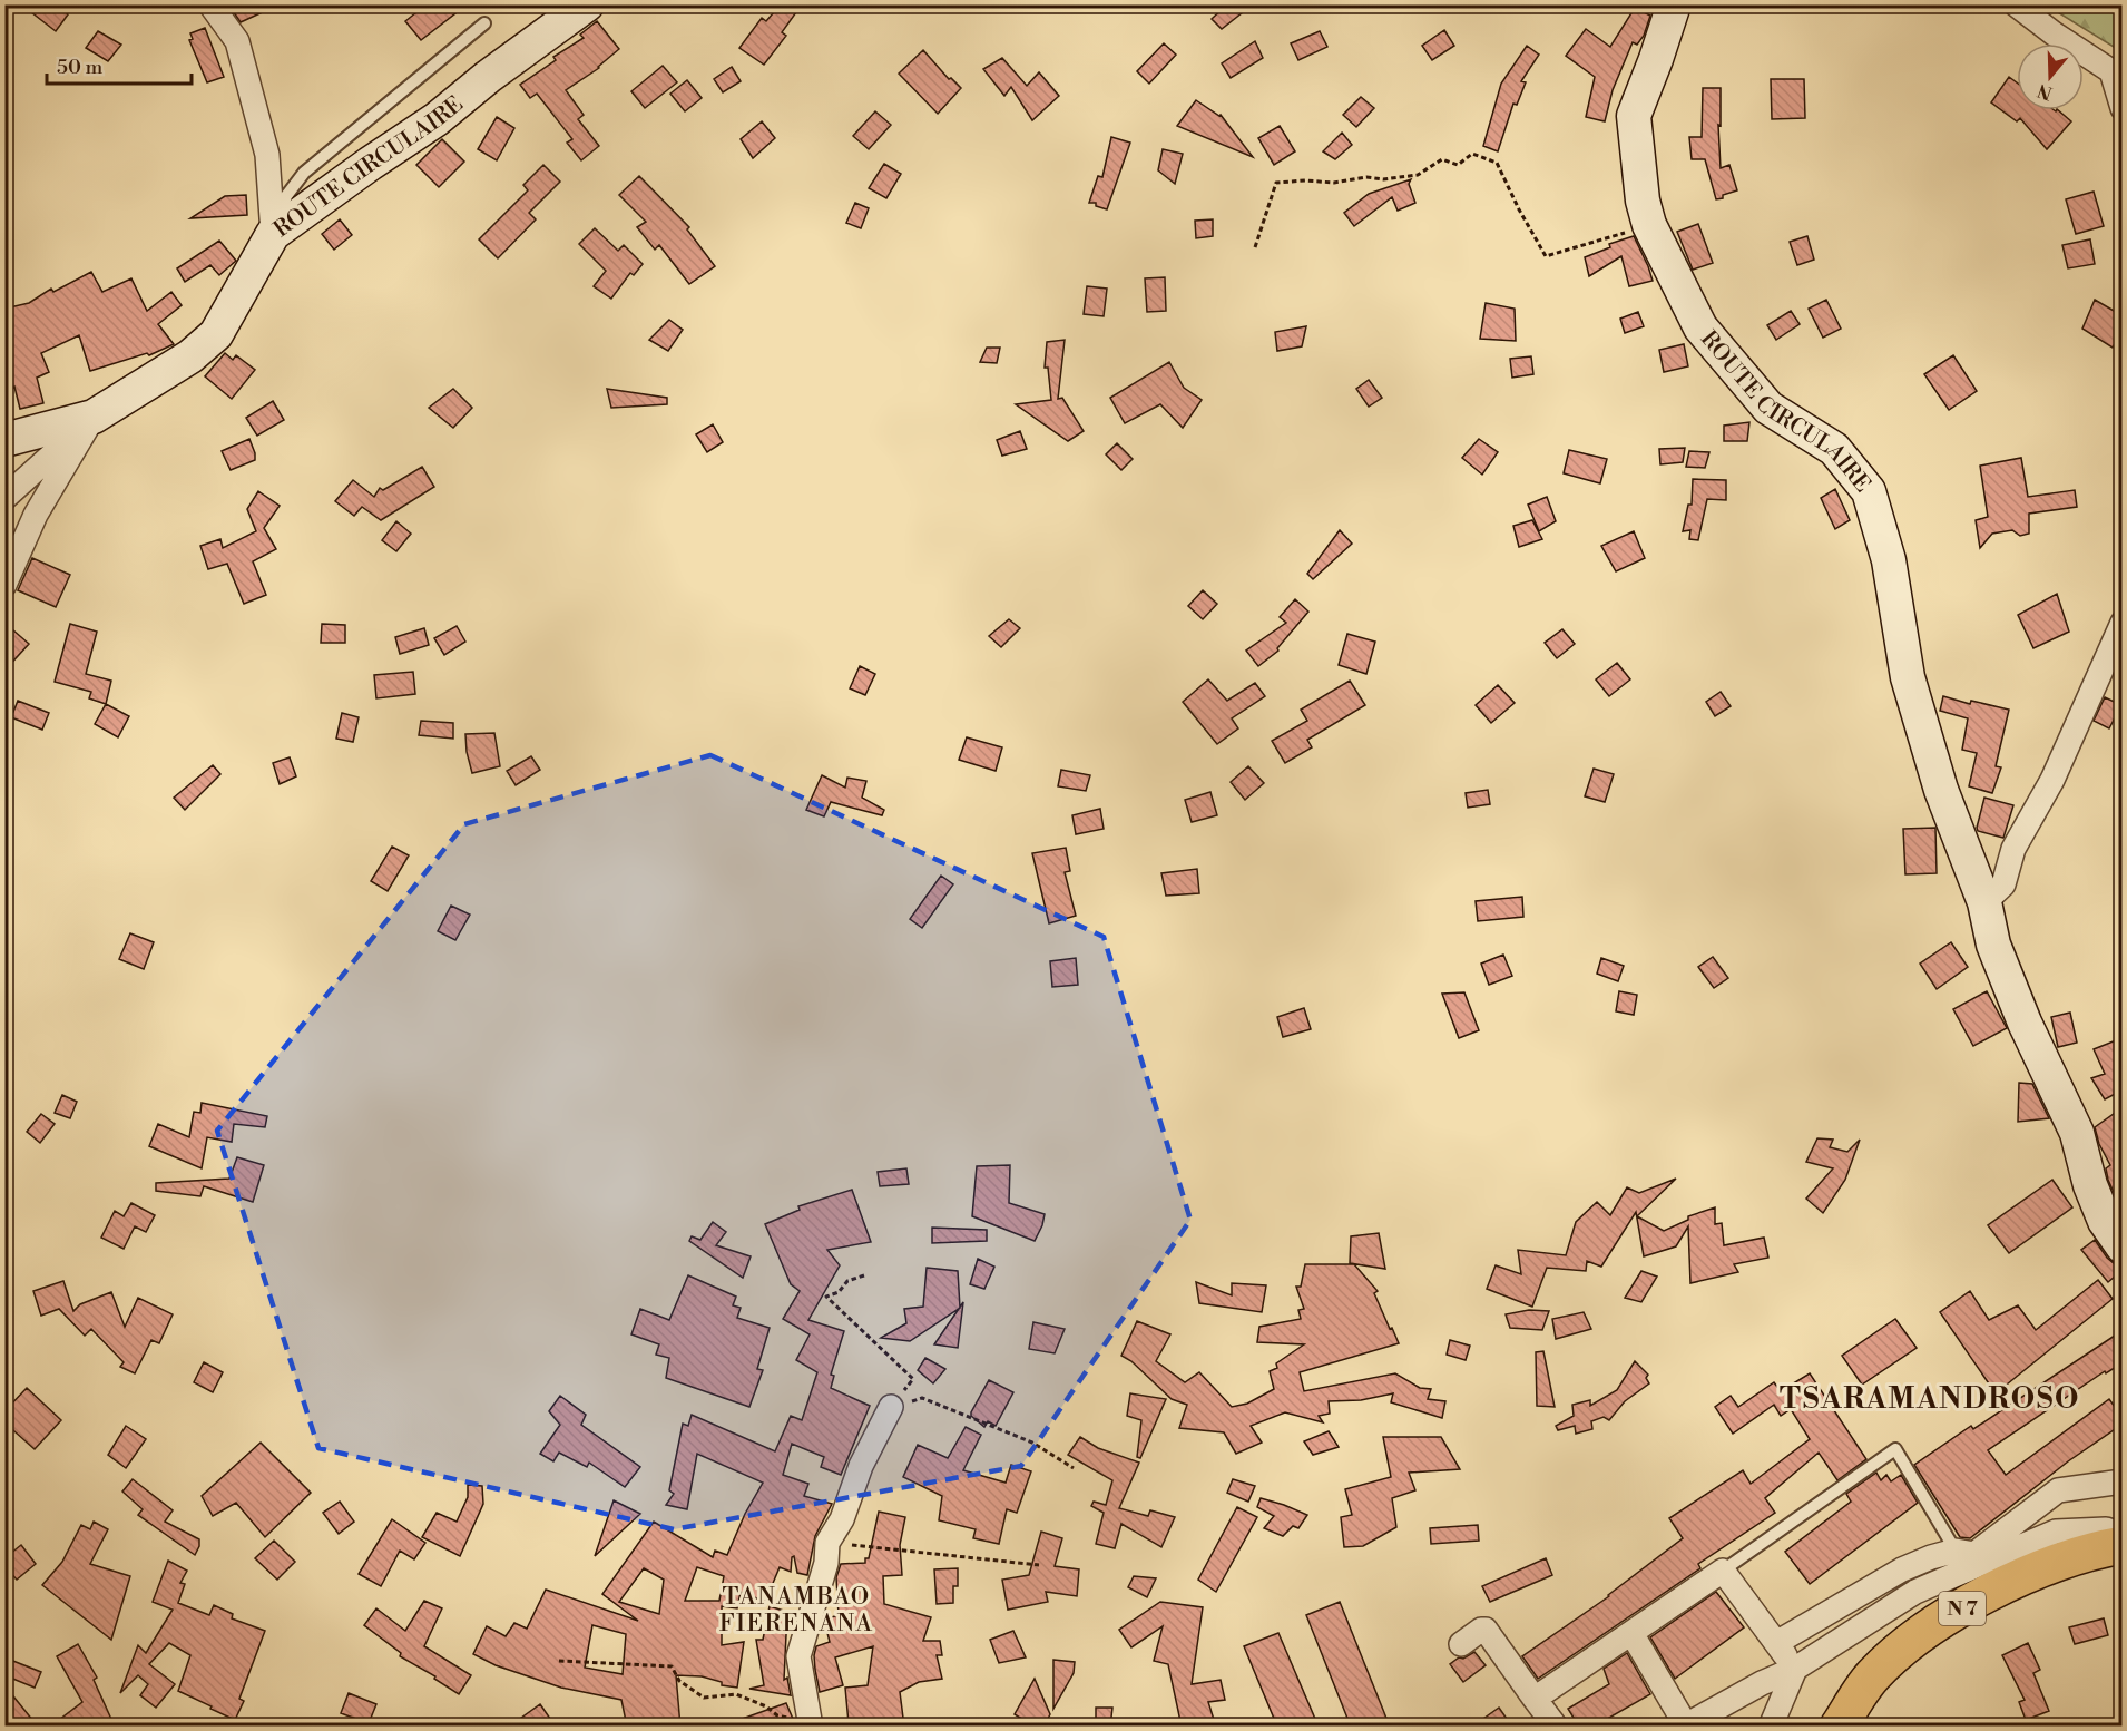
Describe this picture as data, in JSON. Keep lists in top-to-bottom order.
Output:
{
  "streets": {
    "main road": ["N 7"],
    "street": ["ROUTE CIRCULAIRE"]
  },
  "districts": ["TSARAMANDROSO", "TANAMBAO FIERENANA"],
  "scale_bar": "50 m",
  "north": "bottom"
}
